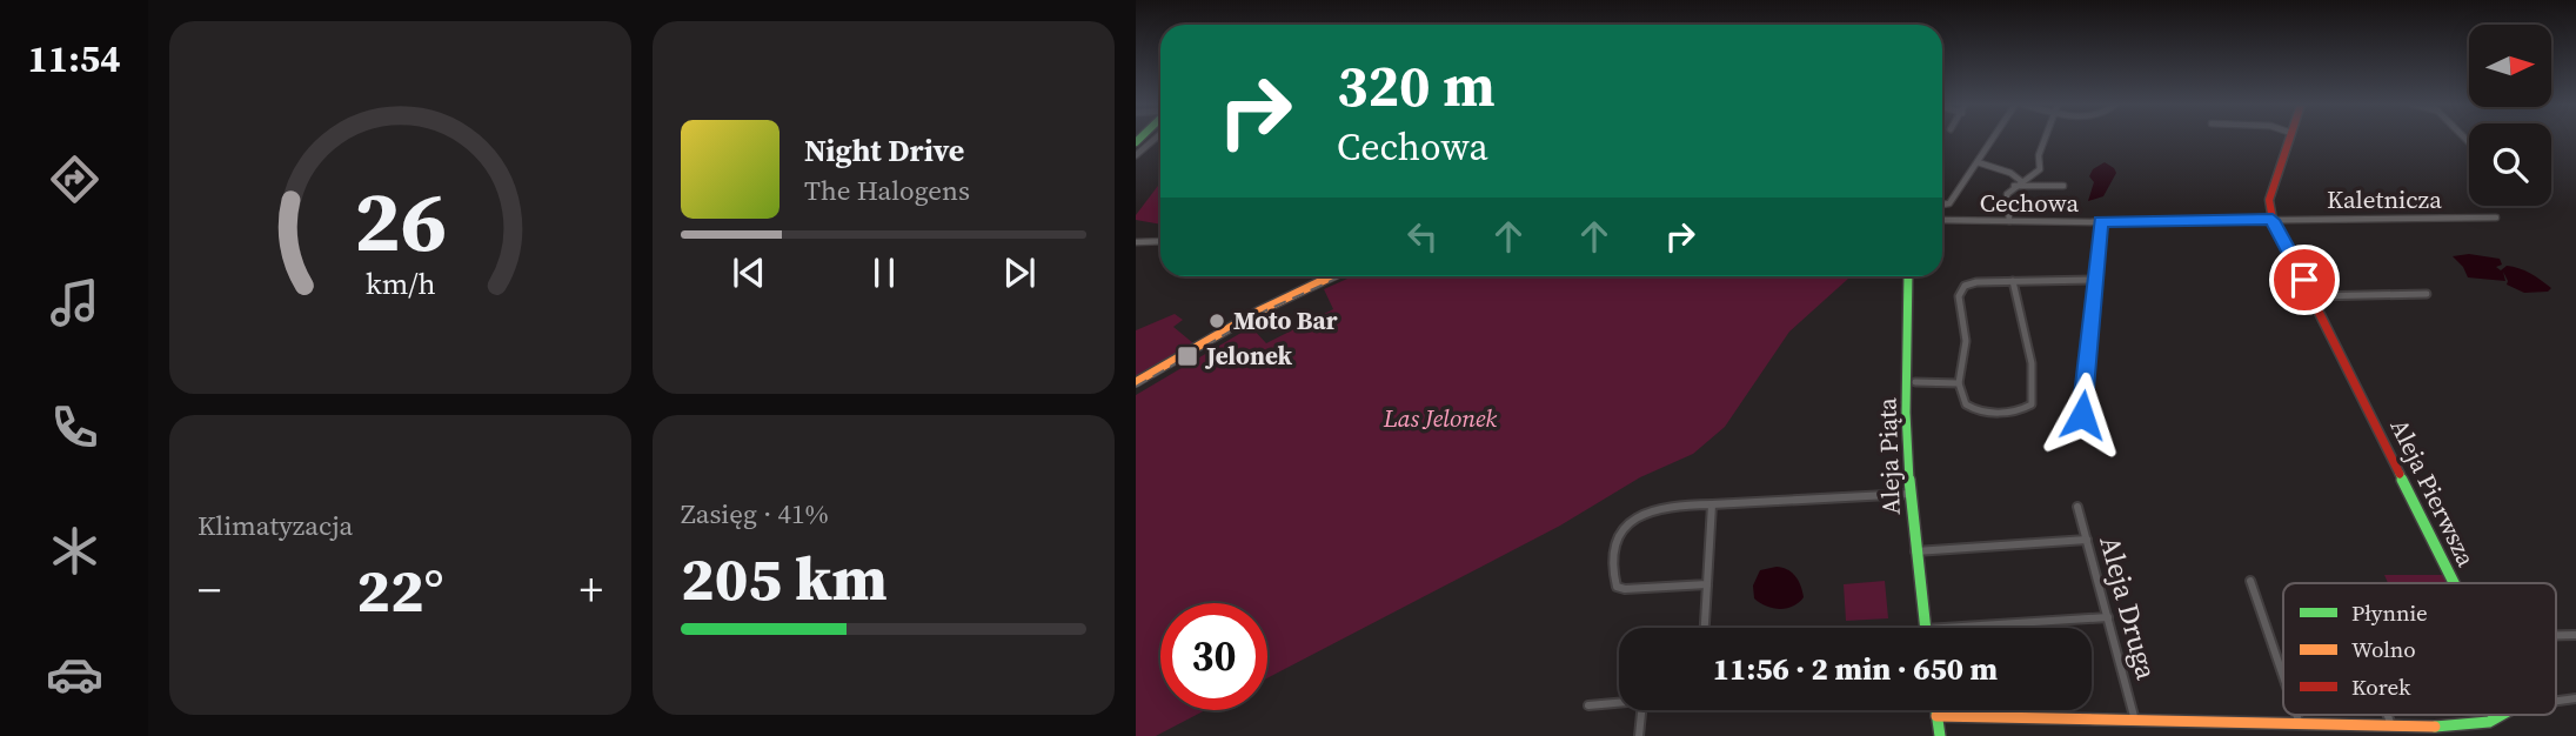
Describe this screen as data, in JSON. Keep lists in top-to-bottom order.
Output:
{
  "streets": {
    "street": [
      "Kaletnicza",
      "Cechowa",
      "Aleja Piąta",
      "Aleja Pierwsza",
      "Aleja Druga"
    ]
  },
  "crossings": [
    ["Kaletnicza", "Cechowa"],
    ["Kaletnicza", "Aleja Pierwsza"],
    ["Cechowa", "Aleja Pierwsza"]
  ],
  "parks": ["Las Jelonek"],
  "places": {
    "other": ["Moto Bar"],
    "transit": ["Jelonek"]
  },
  "legend": ["Płynnie", "Wolno", "Korek"],
  "north": "right",
  "page": {
    "tabs": "11:54",
    "turn": ["320 m", "Cechowa"],
    "song": ["Night Drive", "The Halogens"],
    "tile": [
      "Klimatyzacja",
      ["Zasięg · 41%", "205 km"]
    ],
    "heat": ["−", "22°", "+"],
    "limit": "30",
    "trip": "11:56 · 2 min · 650 m",
    "gauge": ["26", "km/h"]
  }
}
